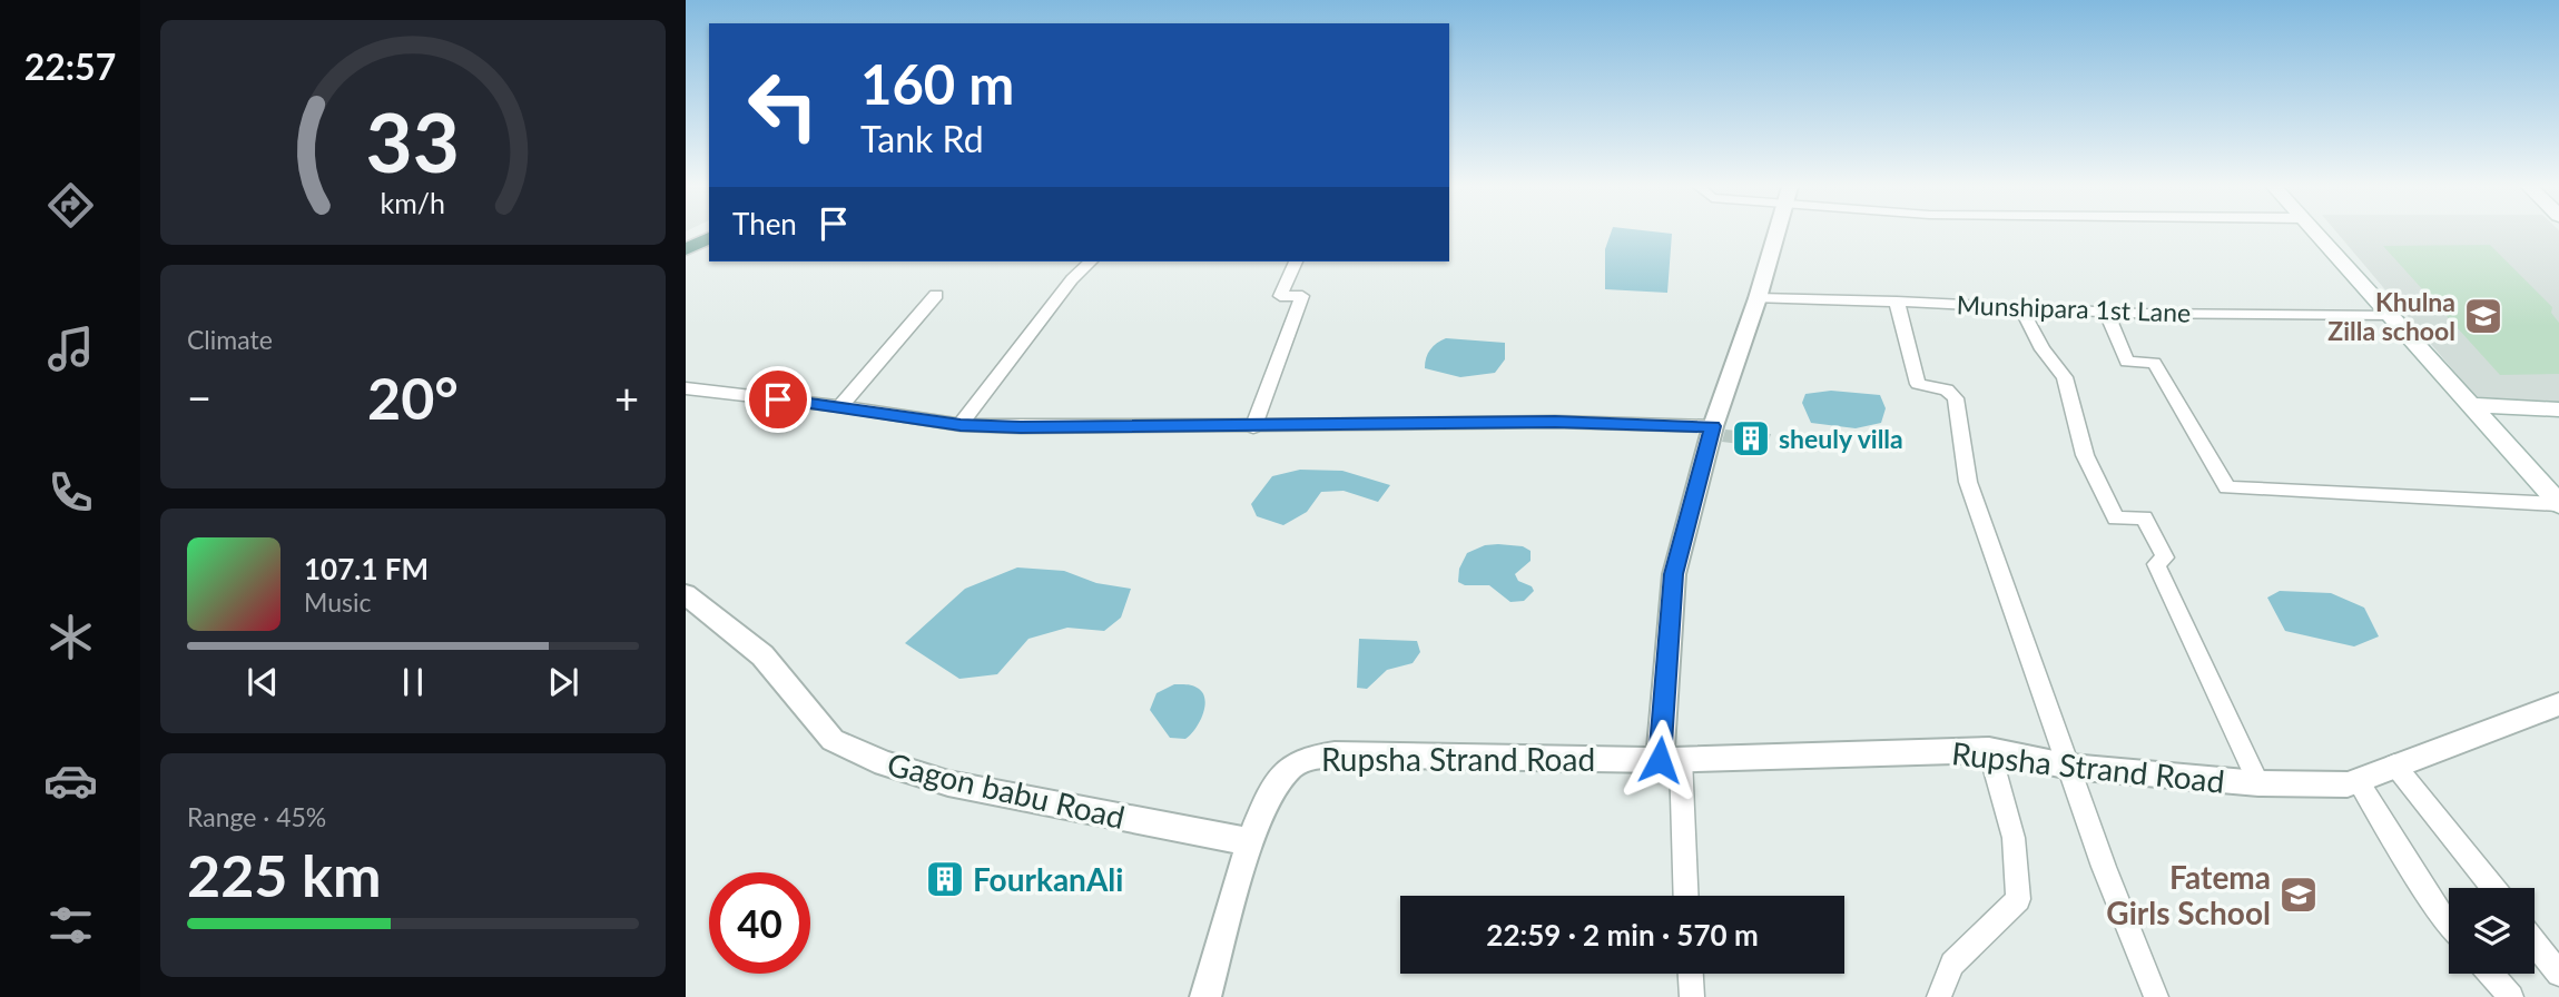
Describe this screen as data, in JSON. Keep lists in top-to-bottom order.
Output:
{
  "streets": {
    "street": ["Munshipara 1st Lane", "Rupsha Strand Road", "Gagon babu Road"]
  },
  "crossings": [
    ["Rupsha Strand Road", "Gagon babu Road"]
  ],
  "places": {
    "school or university": ["Khulna Zilla school", "Fatema Girls School"],
    "building": ["sheuly villa", "FourkanAli"]
  },
  "page": {
    "tabs": "22:57",
    "turn": ["160 m", "Tank Rd"],
    "then": "Then",
    "tile": [
      "Climate",
      ["Range · 45%", "225 km"]
    ],
    "heat": ["−", "20°", "+"],
    "song": ["107.1 FM", "Music"],
    "limit": "40",
    "trip": "22:59 · 2 min · 570 m",
    "gauge": ["33", "km/h"]
  }
}
